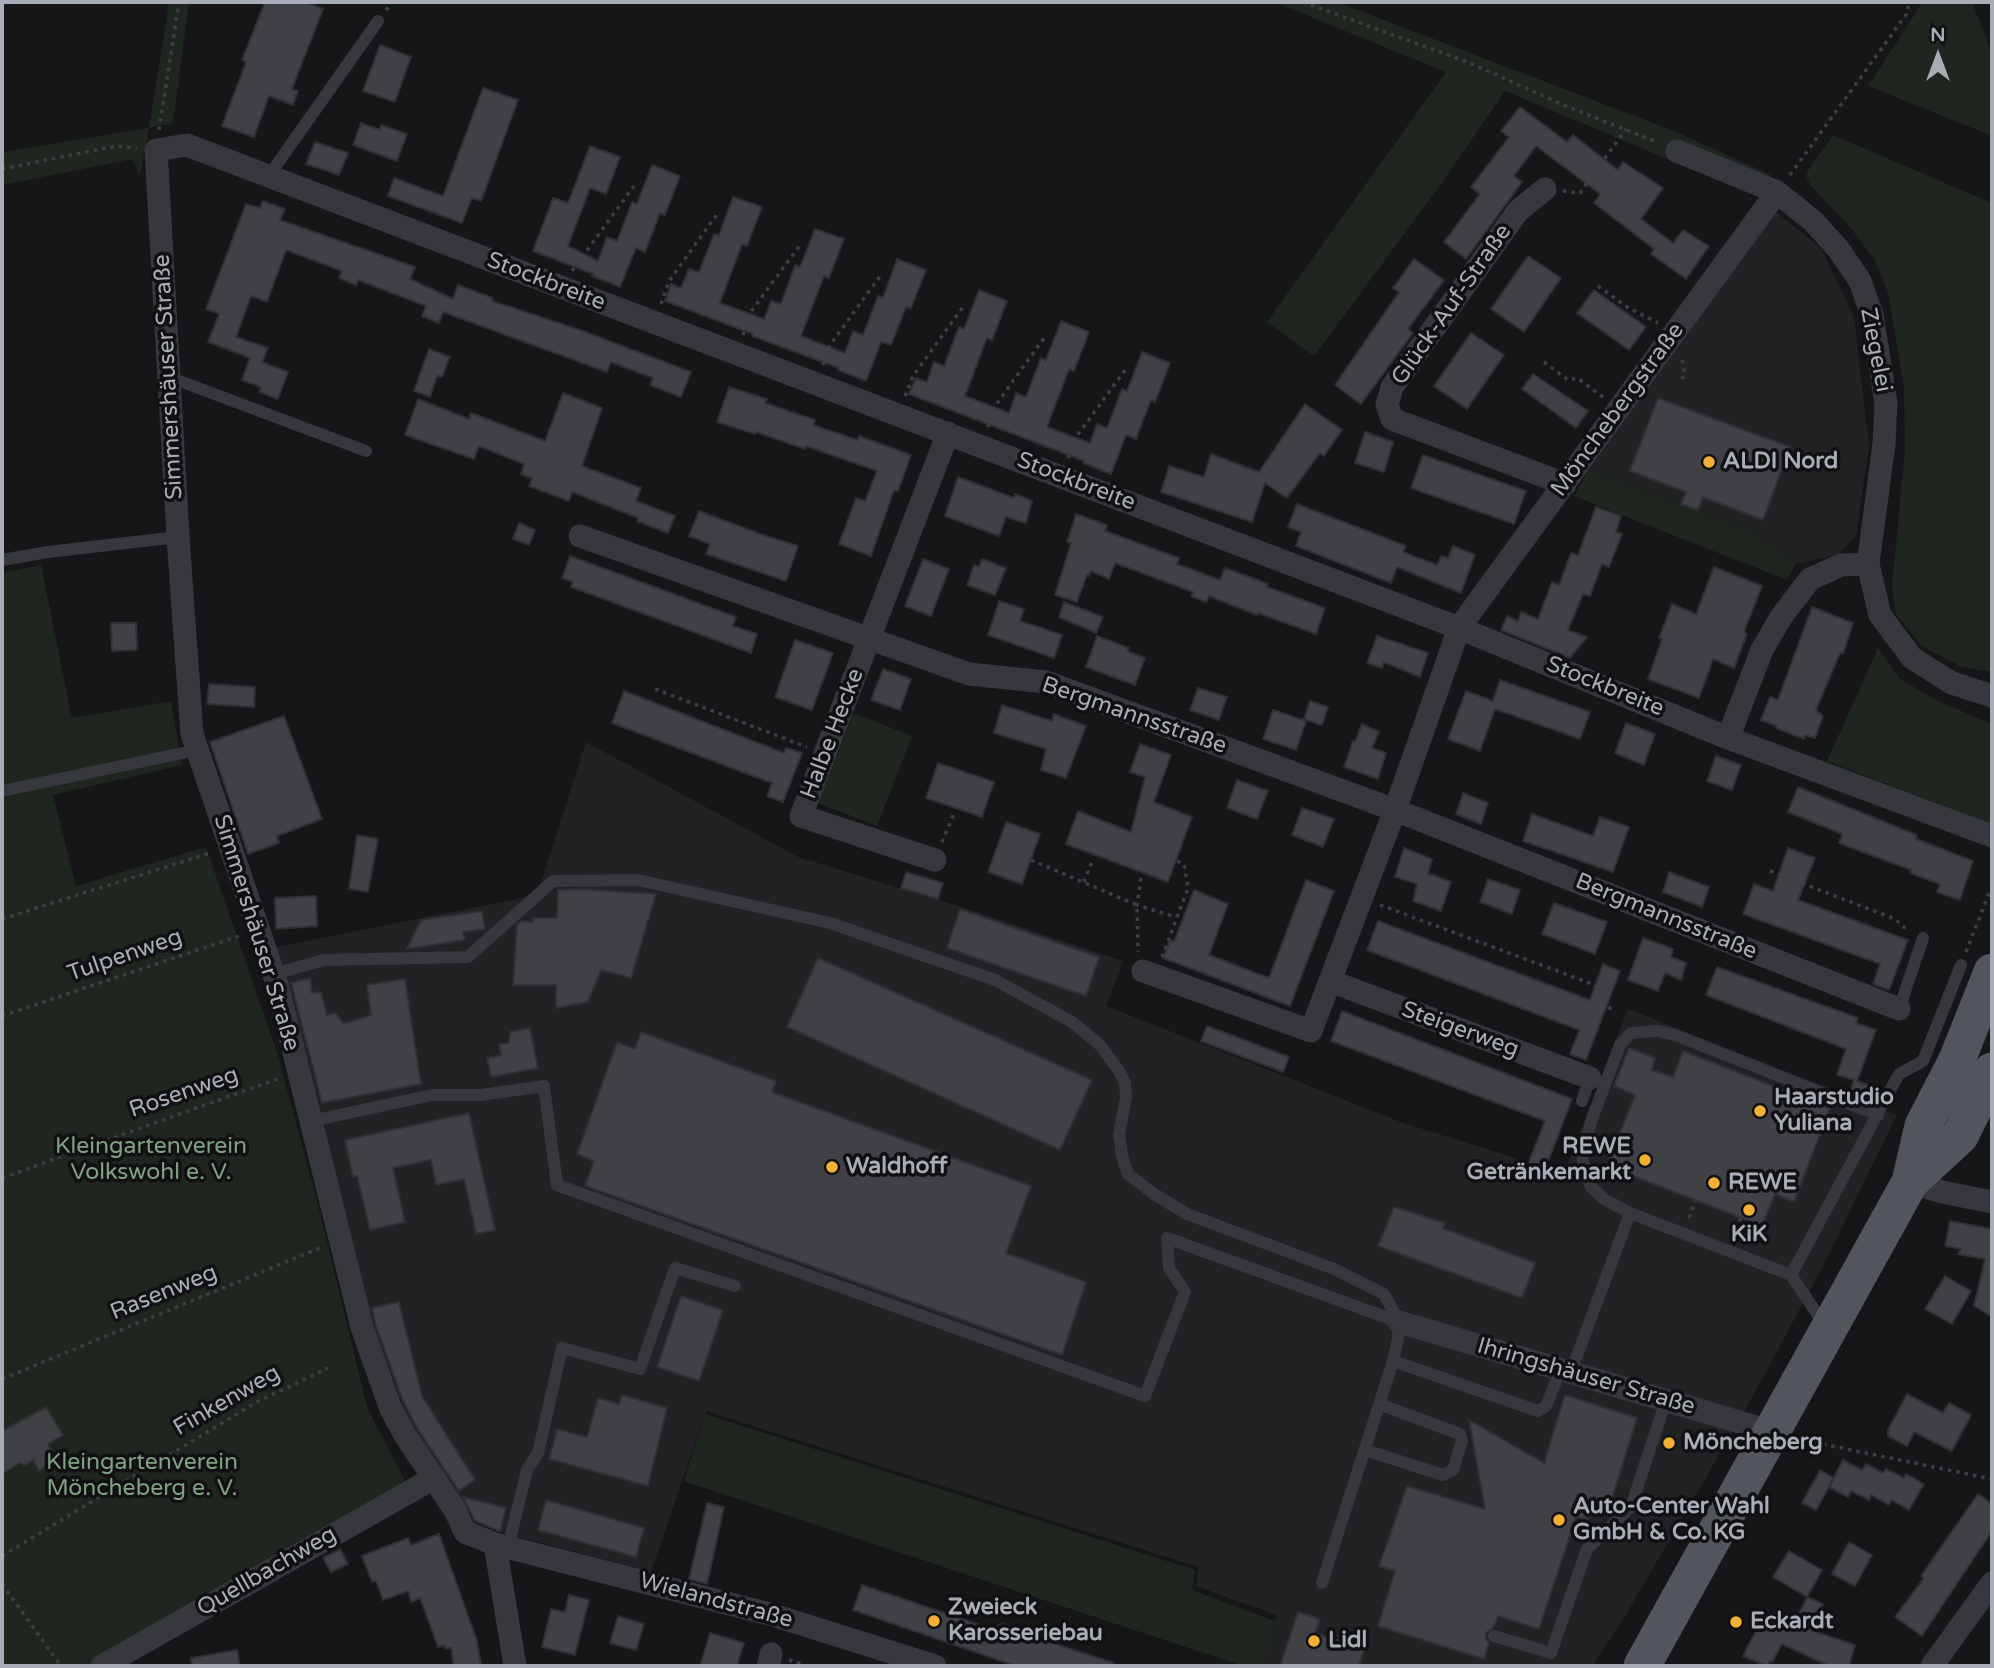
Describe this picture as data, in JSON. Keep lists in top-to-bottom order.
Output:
{
  "streets": {
    "street": [
      "Stockbreite",
      "Glück-Auf-Straße",
      "Ziegelei",
      "Simmershäuser Straße",
      "Mönchebergstraße",
      "Bergmannsstraße",
      "Halbe Hecke",
      "Steigerweg",
      "Ihringshäuser Straße",
      "Quellbachweg",
      "Wielandstraße"
    ],
    "path": [
      "Tulpenweg",
      "Rosenweg",
      "Rasenweg",
      "Finkenweg"
    ]
  },
  "crossings": [
    ["Stockbreite", "Simmershäuser Straße"],
    ["Stockbreite", "Mönchebergstraße"],
    ["Stockbreite", "Halbe Hecke"],
    ["Glück-Auf-Straße", "Mönchebergstraße"],
    ["Ziegelei", "Mönchebergstraße"],
    ["Simmershäuser Straße", "Tulpenweg"],
    ["Simmershäuser Straße", "Rosenweg"],
    ["Simmershäuser Straße", "Rasenweg"],
    ["Simmershäuser Straße", "Quellbachweg"],
    ["Simmershäuser Straße", "Wielandstraße"],
    ["Bergmannsstraße", "Halbe Hecke"]
  ],
  "parks": ["Kleingartenverein Volkswohl e. V.", "Kleingartenverein Möncheberg e. V."],
  "places": [
    "ALDI Nord",
    "Haarstudio Yuliana",
    "REWE Getränkemarkt",
    "Waldhoff",
    "REWE",
    "KiK",
    "Möncheberg",
    "Auto-Center Wahl GmbH & Co. KG",
    "Zweieck Karosseriebau",
    "Eckardt",
    "Lidl"
  ],
  "north": "top"
}
